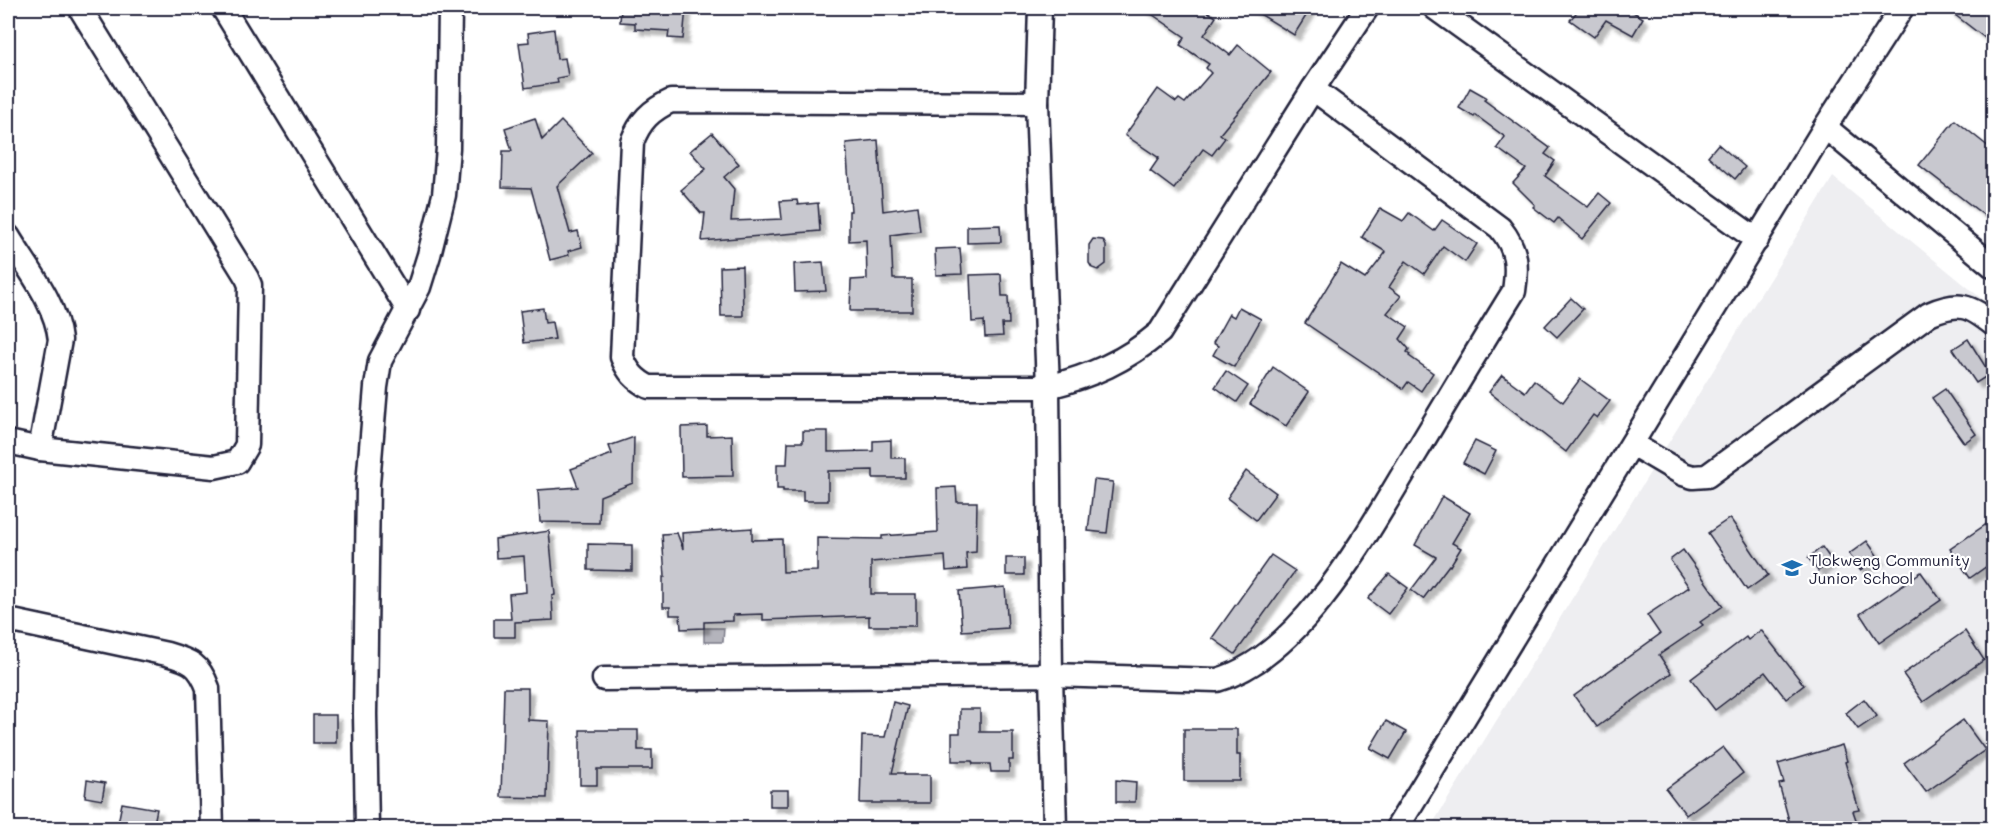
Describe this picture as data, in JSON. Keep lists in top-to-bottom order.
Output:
{
  "places": {
    "school or university": ["Tlokweng Community Junior School"]
  }
}
